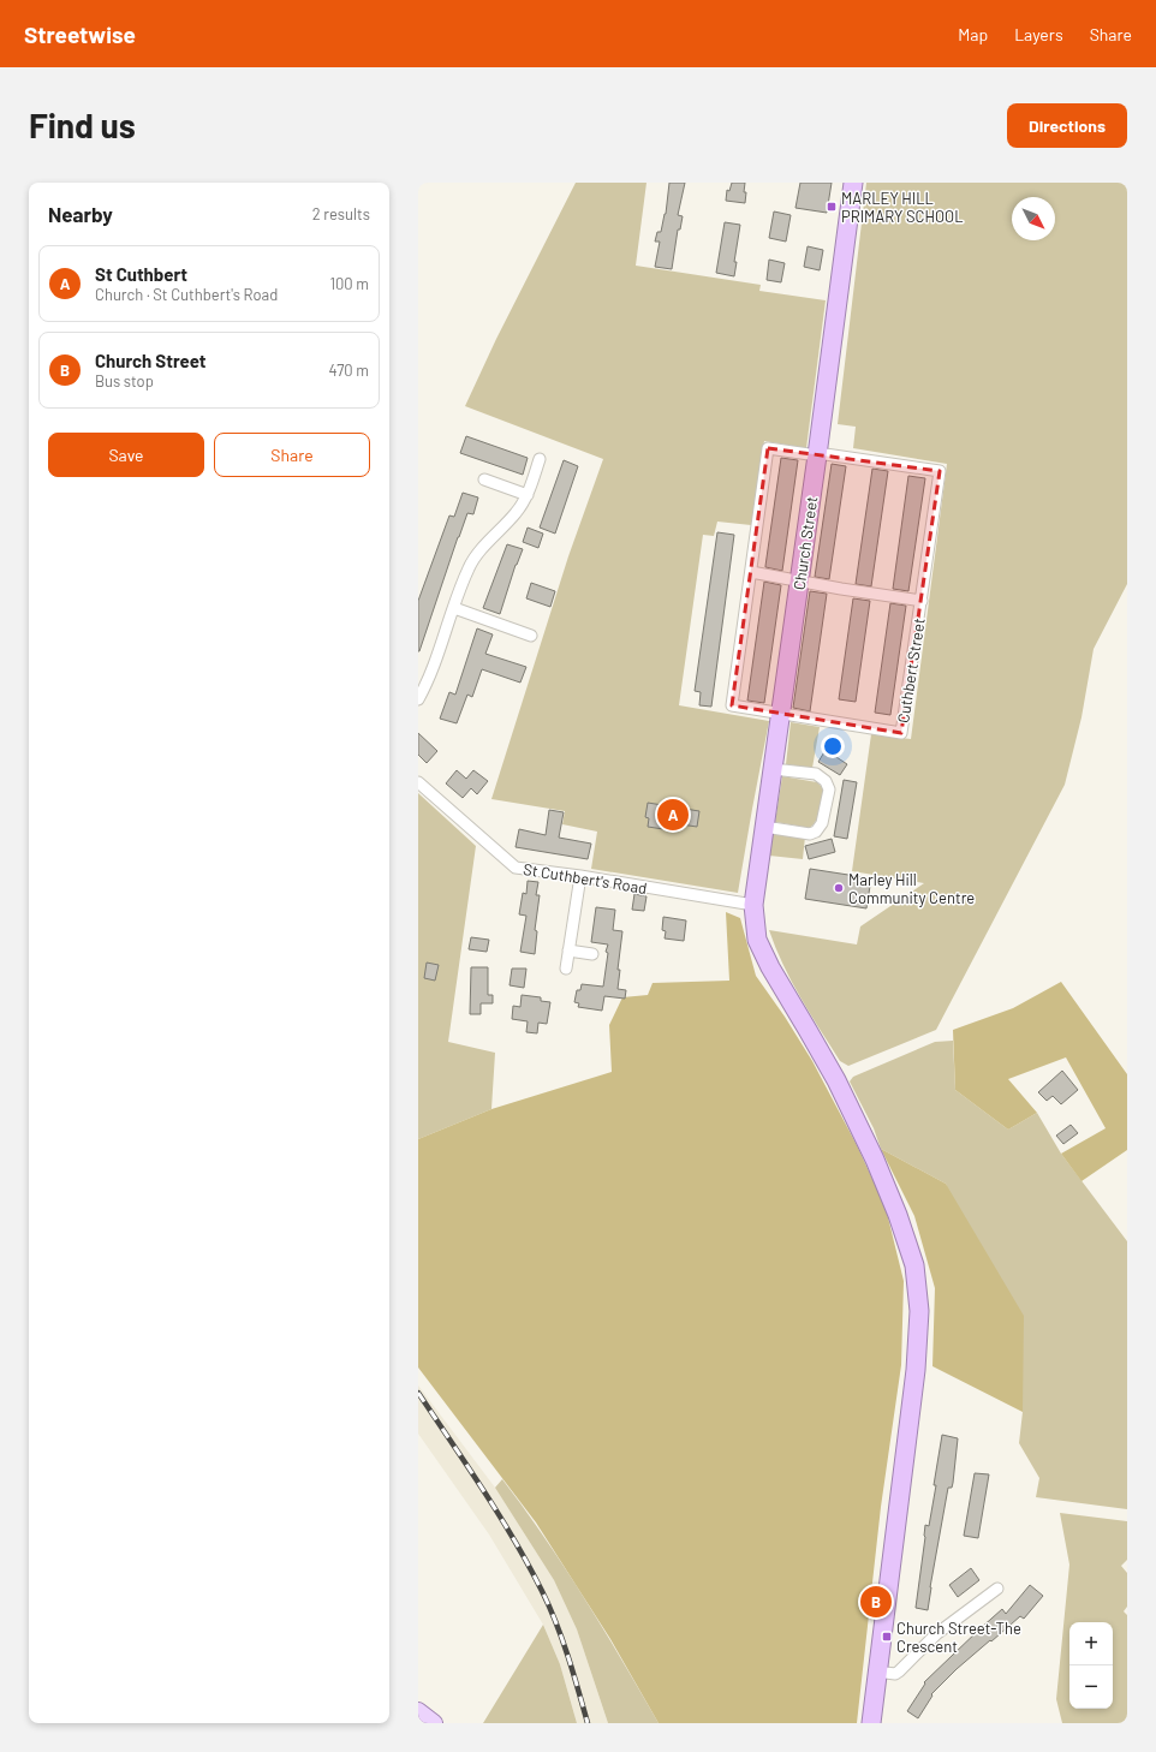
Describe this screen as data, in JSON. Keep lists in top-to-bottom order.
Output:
{
  "streets": {
    "highway": ["Church Street"],
    "street": ["Cuthbert Street", "St Cuthbert's Road"]
  },
  "crossings": [
    ["Church Street", "Cuthbert Street"],
    ["Church Street", "St Cuthbert's Road"]
  ],
  "places": {
    "transit": ["MARLEY HILL PRIMARY SCHOOL", "Church Street-The Crescent"],
    "other": ["Marley Hill Community Centre"]
  },
  "north": "bottom right",
  "page": {
    "header": "Streetwise",
    "nav": ["Map", "Layers", "Share"],
    "buttons": [
      "Directions",
      ["Save", "Share"]
    ],
    "title": "Find us",
    "heading": ["Nearby", "2 results"],
    "list": [
      {
        "mark": "A",
        "name": "St Cuthbert",
        "note": "Church · St Cuthbert's Road",
        "value": "100 m"
      },
      {
        "mark": "B",
        "name": "Church Street",
        "note": "Bus stop",
        "value": "470 m"
      }
    ],
    "pins": ["A", "B"],
    "map_buttons": ["+", "−"]
  }
}
